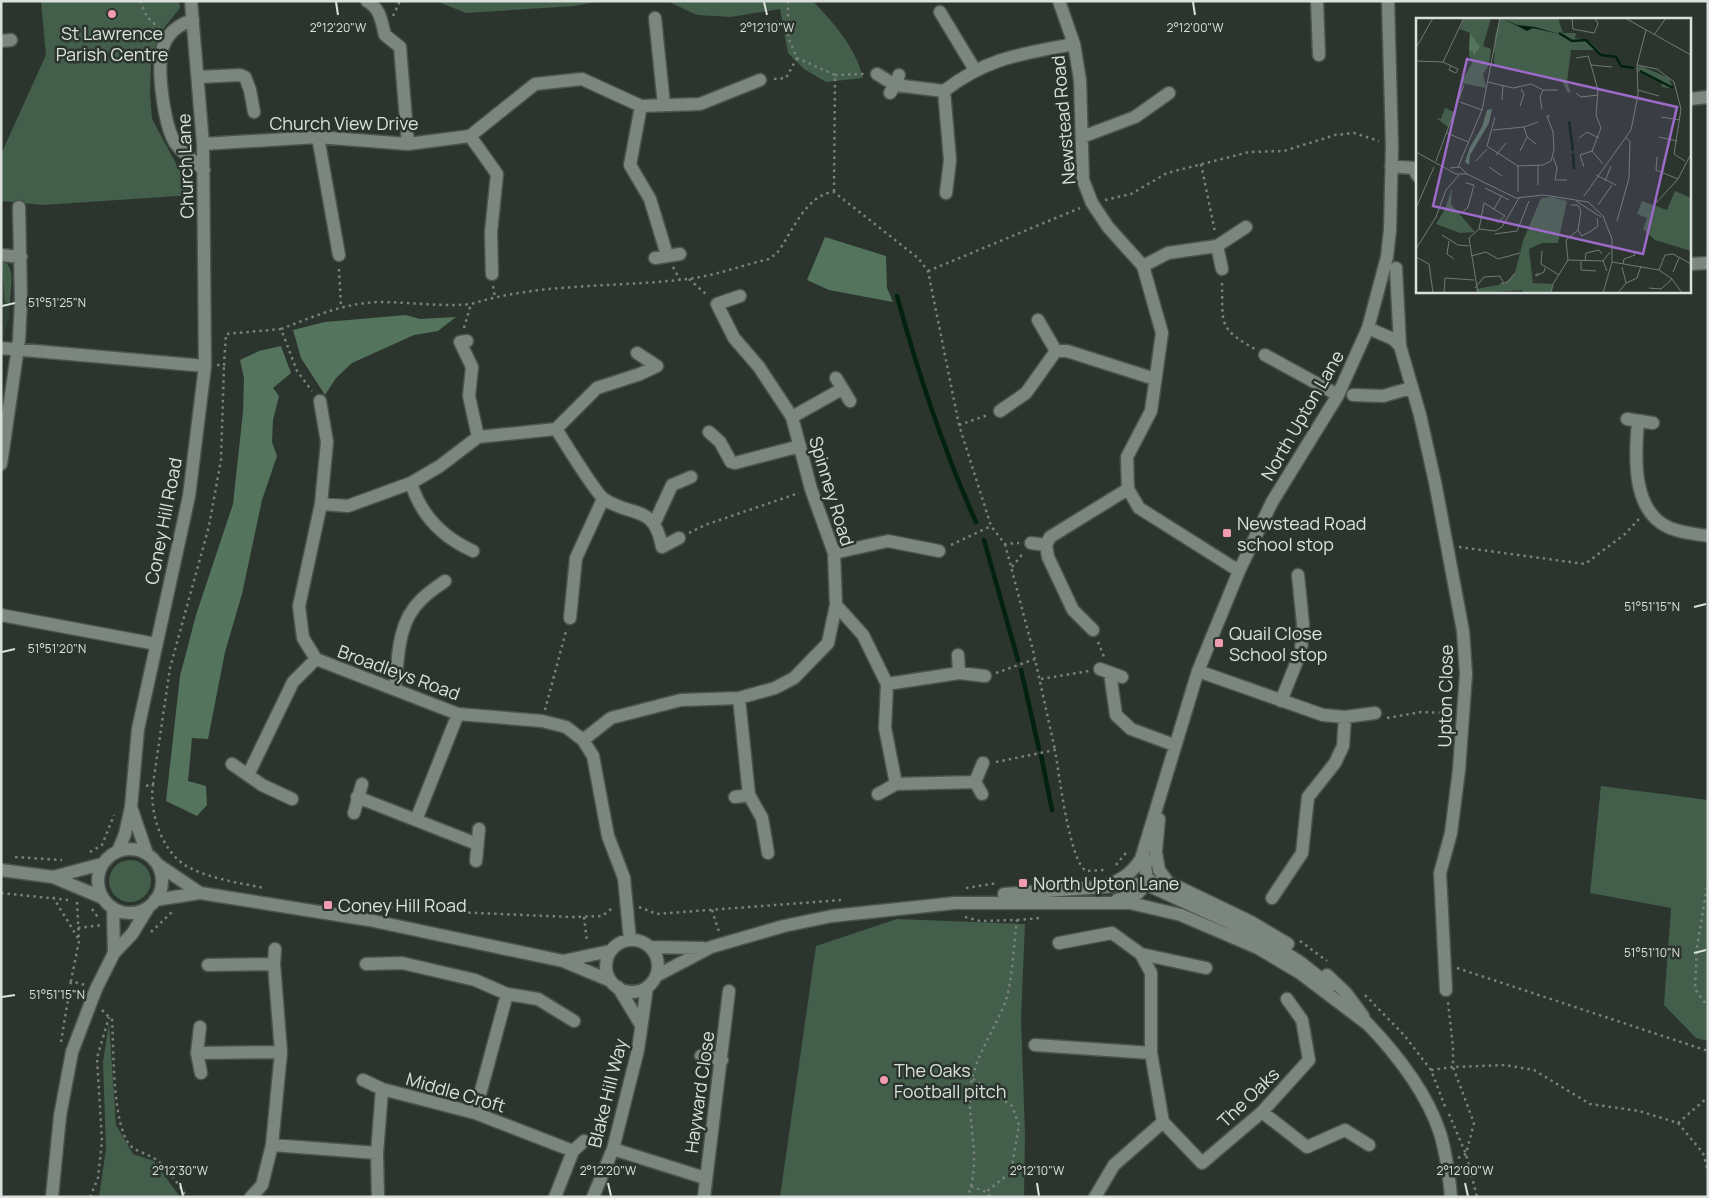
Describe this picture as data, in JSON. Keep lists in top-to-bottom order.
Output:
{
  "streets": {
    "street": [
      "Newstead Road",
      "Church View Drive",
      "Church Lane",
      "North Upton Lane",
      "Spinney Road",
      "Coney Hill Road",
      "Broadleys Road",
      "Upton Close",
      "Middle Croft",
      "Hayward Close",
      "Blake Hill Way",
      "The Oaks"
    ]
  },
  "crossings": [
    ["Church View Drive", "Church Lane"],
    ["Church Lane", "Coney Hill Road"],
    ["Spinney Road", "Broadleys Road"],
    ["Broadleys Road", "Blake Hill Way"]
  ],
  "places": {
    "other": ["St Lawrence Parish Centre", "The Oaks Football pitch"],
    "transit": [
      "Newstead Road school stop",
      "Quail Close School stop",
      "North Upton Lane",
      "Coney Hill Road"
    ]
  },
  "coordinates": [
    "2°12'20\"W",
    "2°12'10\"W",
    "2°12'00\"W",
    "51°51'25\"N",
    "51°51'15\"N",
    "51°51'20\"N",
    "51°51'10\"N",
    "2°12'30\"W"
  ]
}
